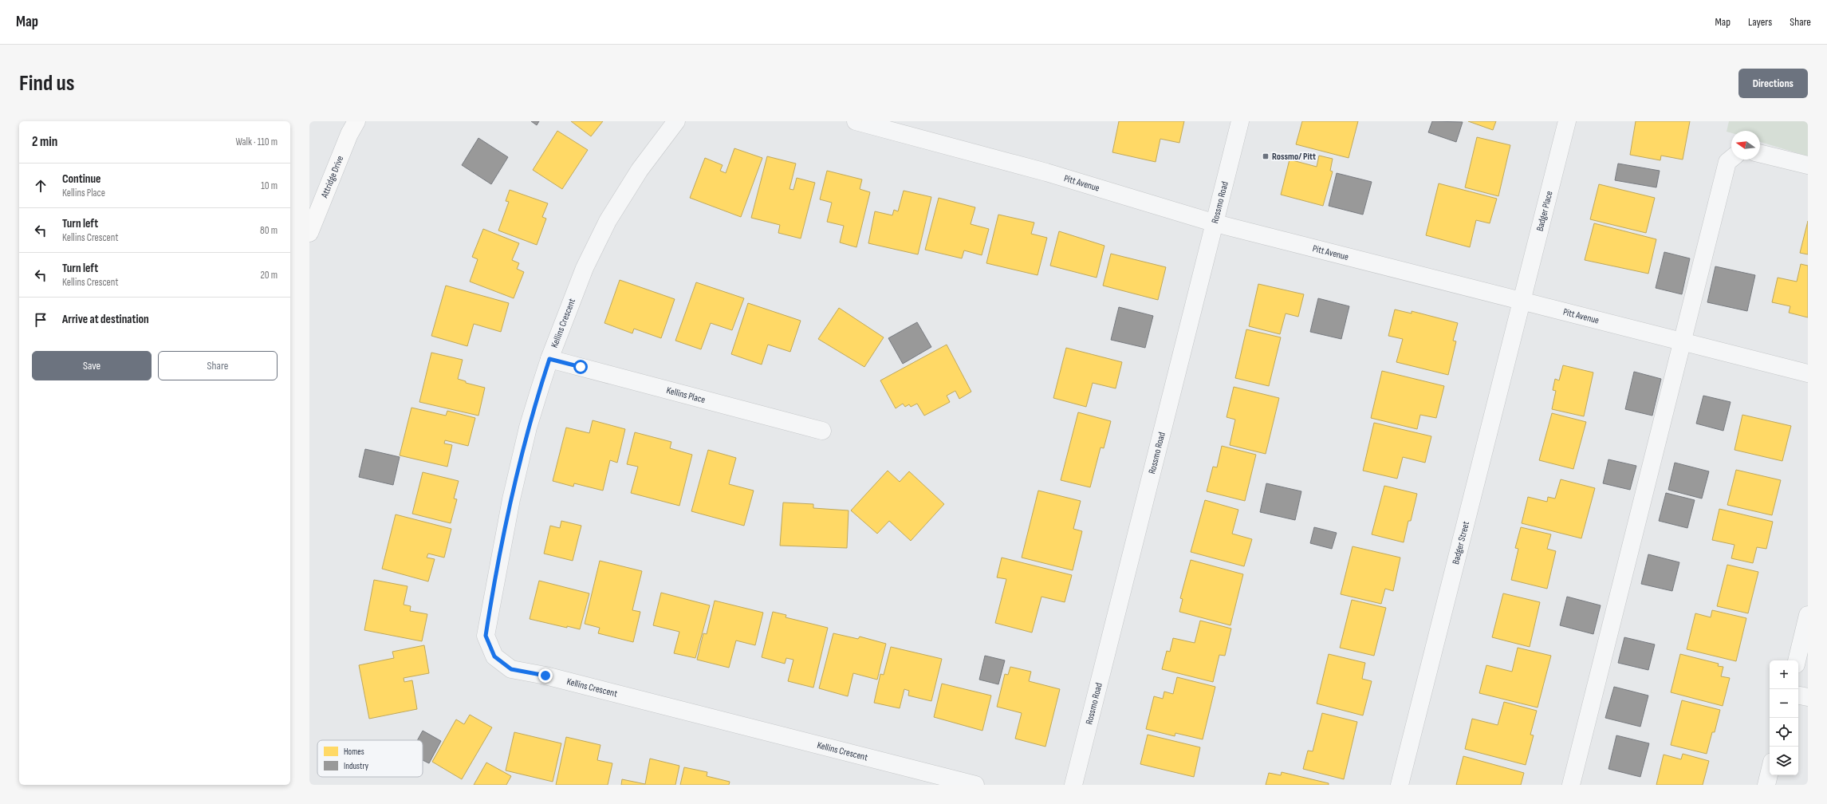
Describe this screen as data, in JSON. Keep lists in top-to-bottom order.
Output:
{
  "streets": {
    "main road": ["Attridge Drive"],
    "street": [
      "Pitt Avenue",
      "Rossmo Road",
      "Badger Place",
      "Kellins Crescent",
      "Kellins Place",
      "Badger Street"
    ]
  },
  "crossings": [
    ["Pitt Avenue", "Rossmo Road"],
    ["Pitt Avenue", "Badger Place"],
    ["Pitt Avenue", "Badger Street"],
    ["Badger Place", "Badger Street"],
    ["Kellins Crescent", "Kellins Place"]
  ],
  "places": {
    "transit": ["Rossmo/ Pitt"]
  },
  "legend": ["Homes", "Industry"],
  "north": "left",
  "page": {
    "header": "Map",
    "nav": ["Map", "Layers", "Share"],
    "buttons": [
      "Directions",
      ["Save", "Share"]
    ],
    "title": "Find us",
    "heading": ["2 min", "Walk · 110 m"],
    "list": [
      ["Continue", "Kellins Place", "10 m"],
      ["Turn left", "Kellins Crescent", "80 m"],
      ["Turn left", "Kellins Crescent", "20 m"],
      "Arrive at destination"
    ],
    "map_buttons": ["+", "−"]
  }
}
